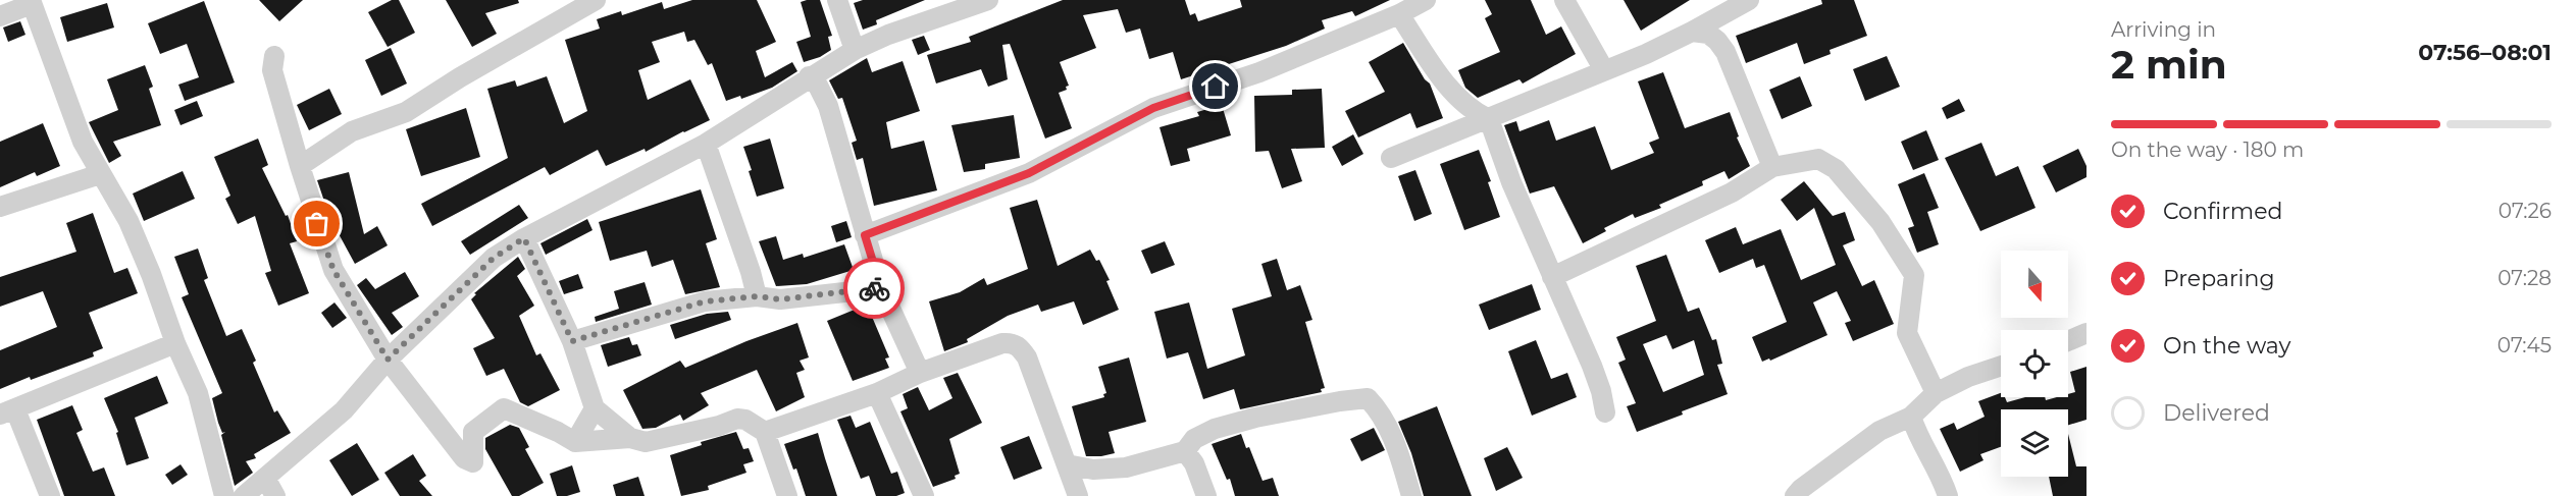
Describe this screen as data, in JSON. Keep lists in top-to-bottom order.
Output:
{
  "north": "bottom",
  "page": {
    "heading": ["2 min", "Arriving in", "07:56–08:01"],
    "bar": "On the way · 180 m",
    "list": [
      ["Confirmed", "07:26"],
      ["Preparing", "07:28"],
      ["On the way", "07:45"],
      "Delivered"
    ]
  }
}
